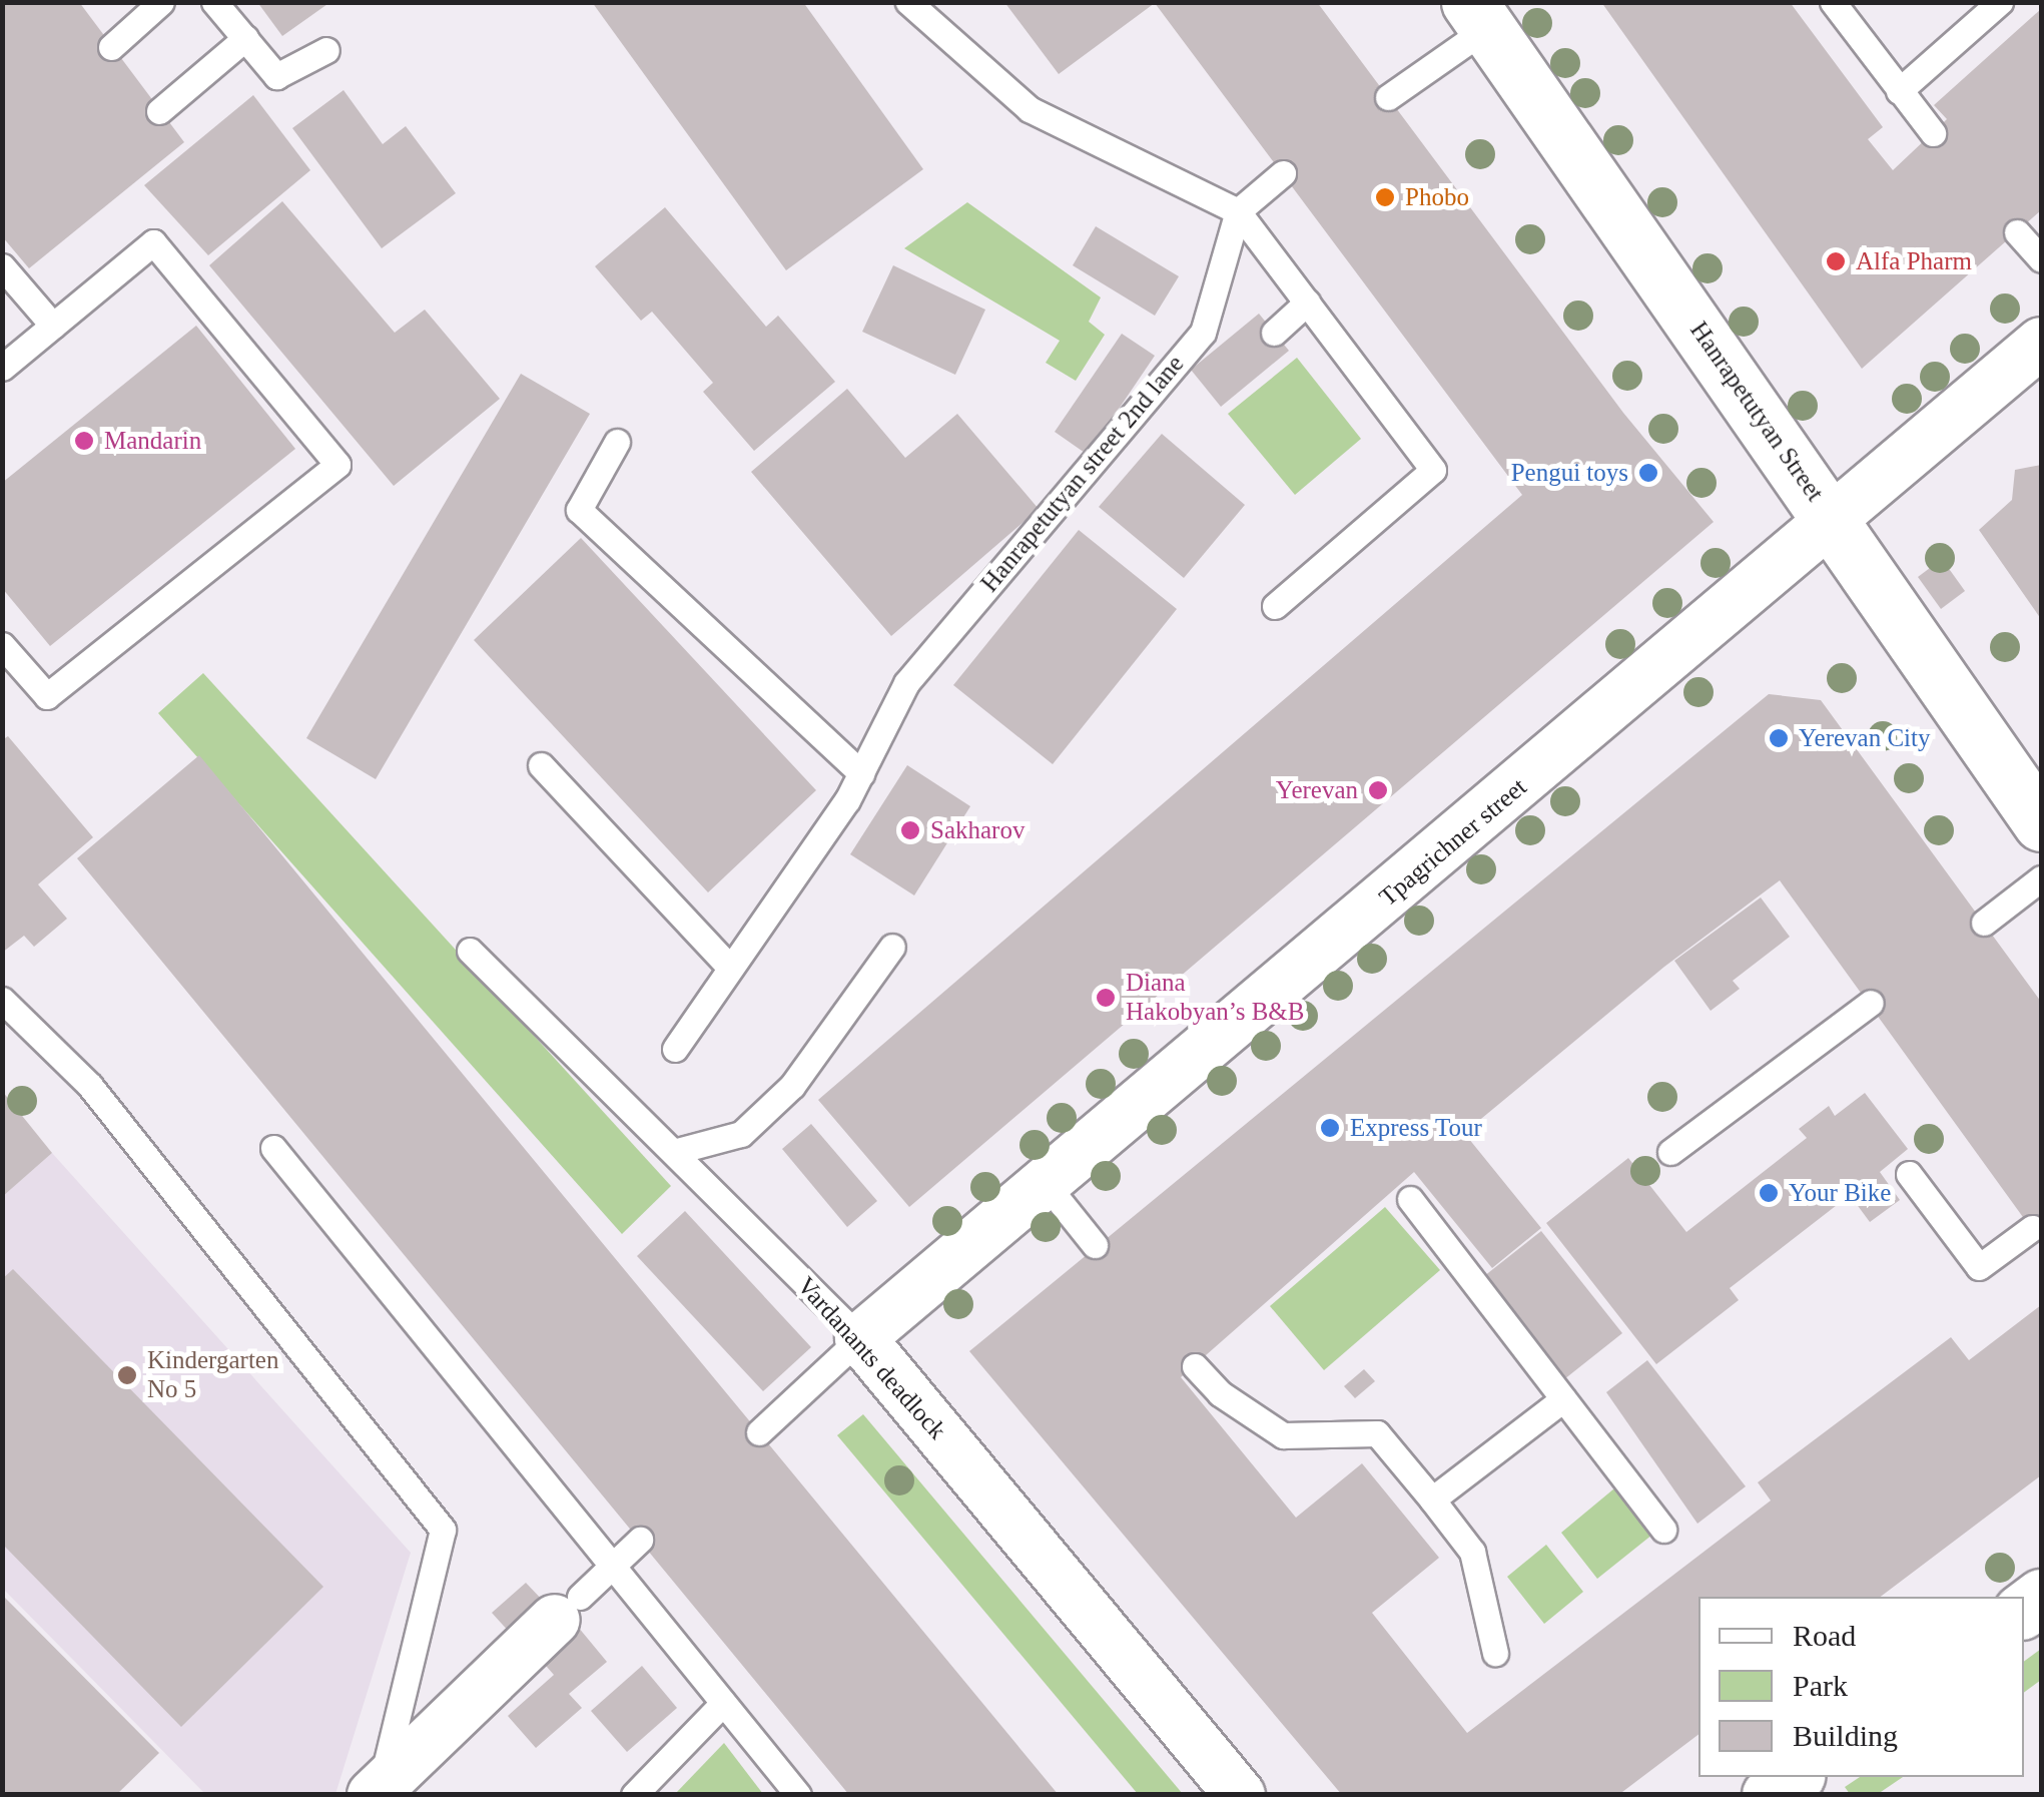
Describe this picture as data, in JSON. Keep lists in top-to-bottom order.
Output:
{
  "streets": {
    "street": ["Hanrapetutyan Street", "Tpagrichner street", "Vardanants deadlock"],
    "lane": ["Hanrapetutyan street 2nd lane"]
  },
  "crossings": [
    ["Hanrapetutyan Street", "Tpagrichner street"],
    ["Tpagrichner street", "Vardanants deadlock"]
  ],
  "places": [
    "Phobo",
    "Alfa Pharm",
    "Mandarin",
    "Pengui toys",
    "Yerevan City",
    "Yerevan",
    "Sakharov",
    "Diana Hakobyan’s B&B",
    "Express Tour",
    "Your Bike",
    "Kindergarten No 5"
  ],
  "legend": ["Road", "Park", "Building"]
}
